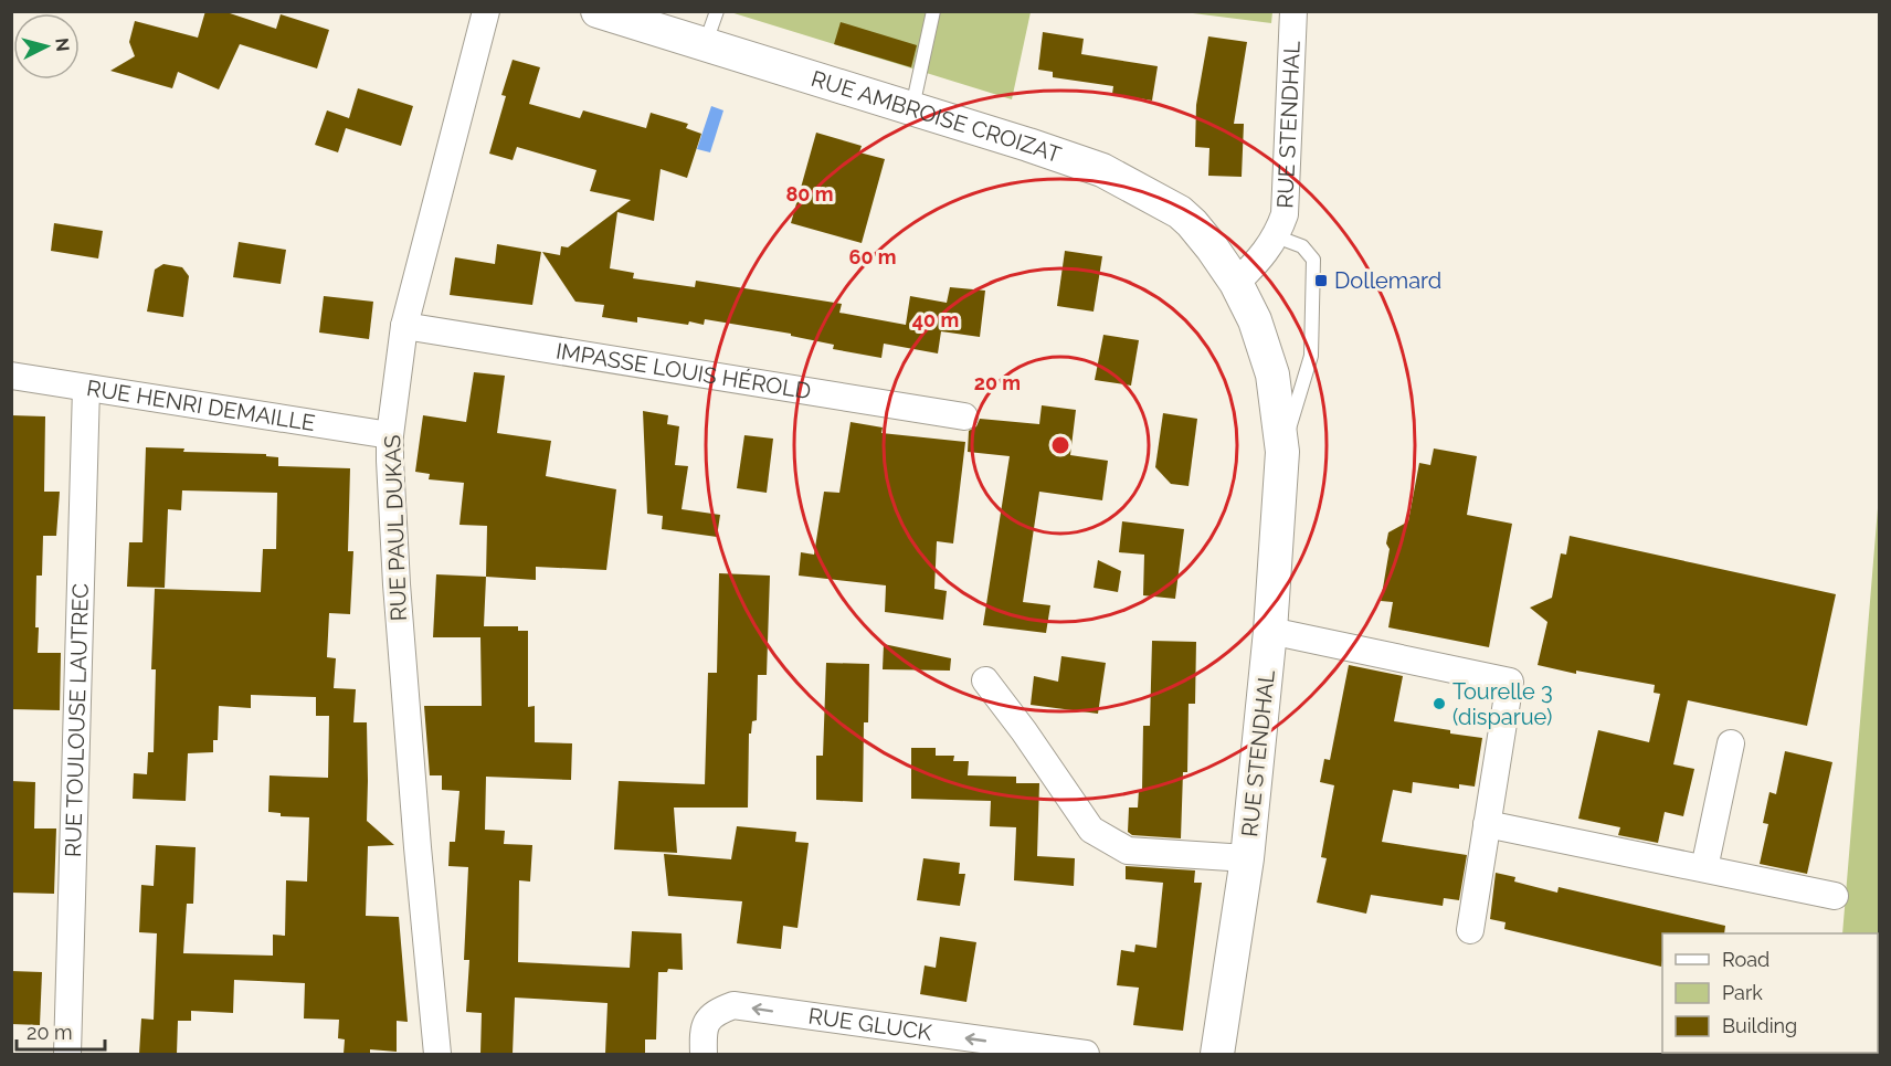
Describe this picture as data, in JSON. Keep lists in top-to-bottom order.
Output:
{
  "streets": {
    "street": [
      "RUE AMBROISE CROIZAT",
      "RUE STENDHAL",
      "IMPASSE LOUIS HÉROLD",
      "RUE HENRI DEMAILLE",
      "RUE PAUL DUKAS",
      "RUE TOULOUSE LAUTREC",
      "RUE GLUCK"
    ]
  },
  "crossings": [
    ["RUE AMBROISE CROIZAT", "RUE STENDHAL"],
    ["IMPASSE LOUIS HÉROLD", "RUE PAUL DUKAS"],
    ["RUE HENRI DEMAILLE", "RUE PAUL DUKAS"],
    ["RUE HENRI DEMAILLE", "RUE TOULOUSE LAUTREC"]
  ],
  "one_way": ["RUE GLUCK"],
  "places": {
    "transit": ["Dollemard"],
    "other": ["Tourelle 3 (disparue)"]
  },
  "legend": ["Road", "Park", "Building"],
  "scale_bar": "20 m",
  "north": "right",
  "rings": [
    "80 m",
    "60 m",
    "40 m",
    "20 m"
  ]
}
